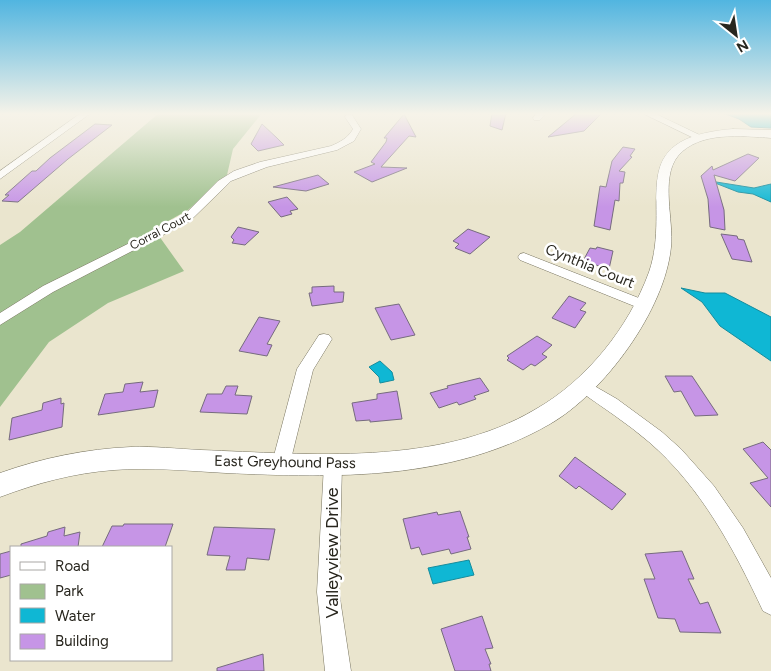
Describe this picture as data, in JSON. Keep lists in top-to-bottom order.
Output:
{
  "streets": {
    "street": [
      "Corral Court",
      "Cynthia Court",
      "East Greyhound Pass",
      "Valleyview Drive"
    ]
  },
  "crossings": [
    ["Cynthia Court", "East Greyhound Pass"],
    ["East Greyhound Pass", "Valleyview Drive"]
  ],
  "legend": [
    "Road",
    "Park",
    "Water",
    "Building"
  ],
  "north": "bottom right"
}
